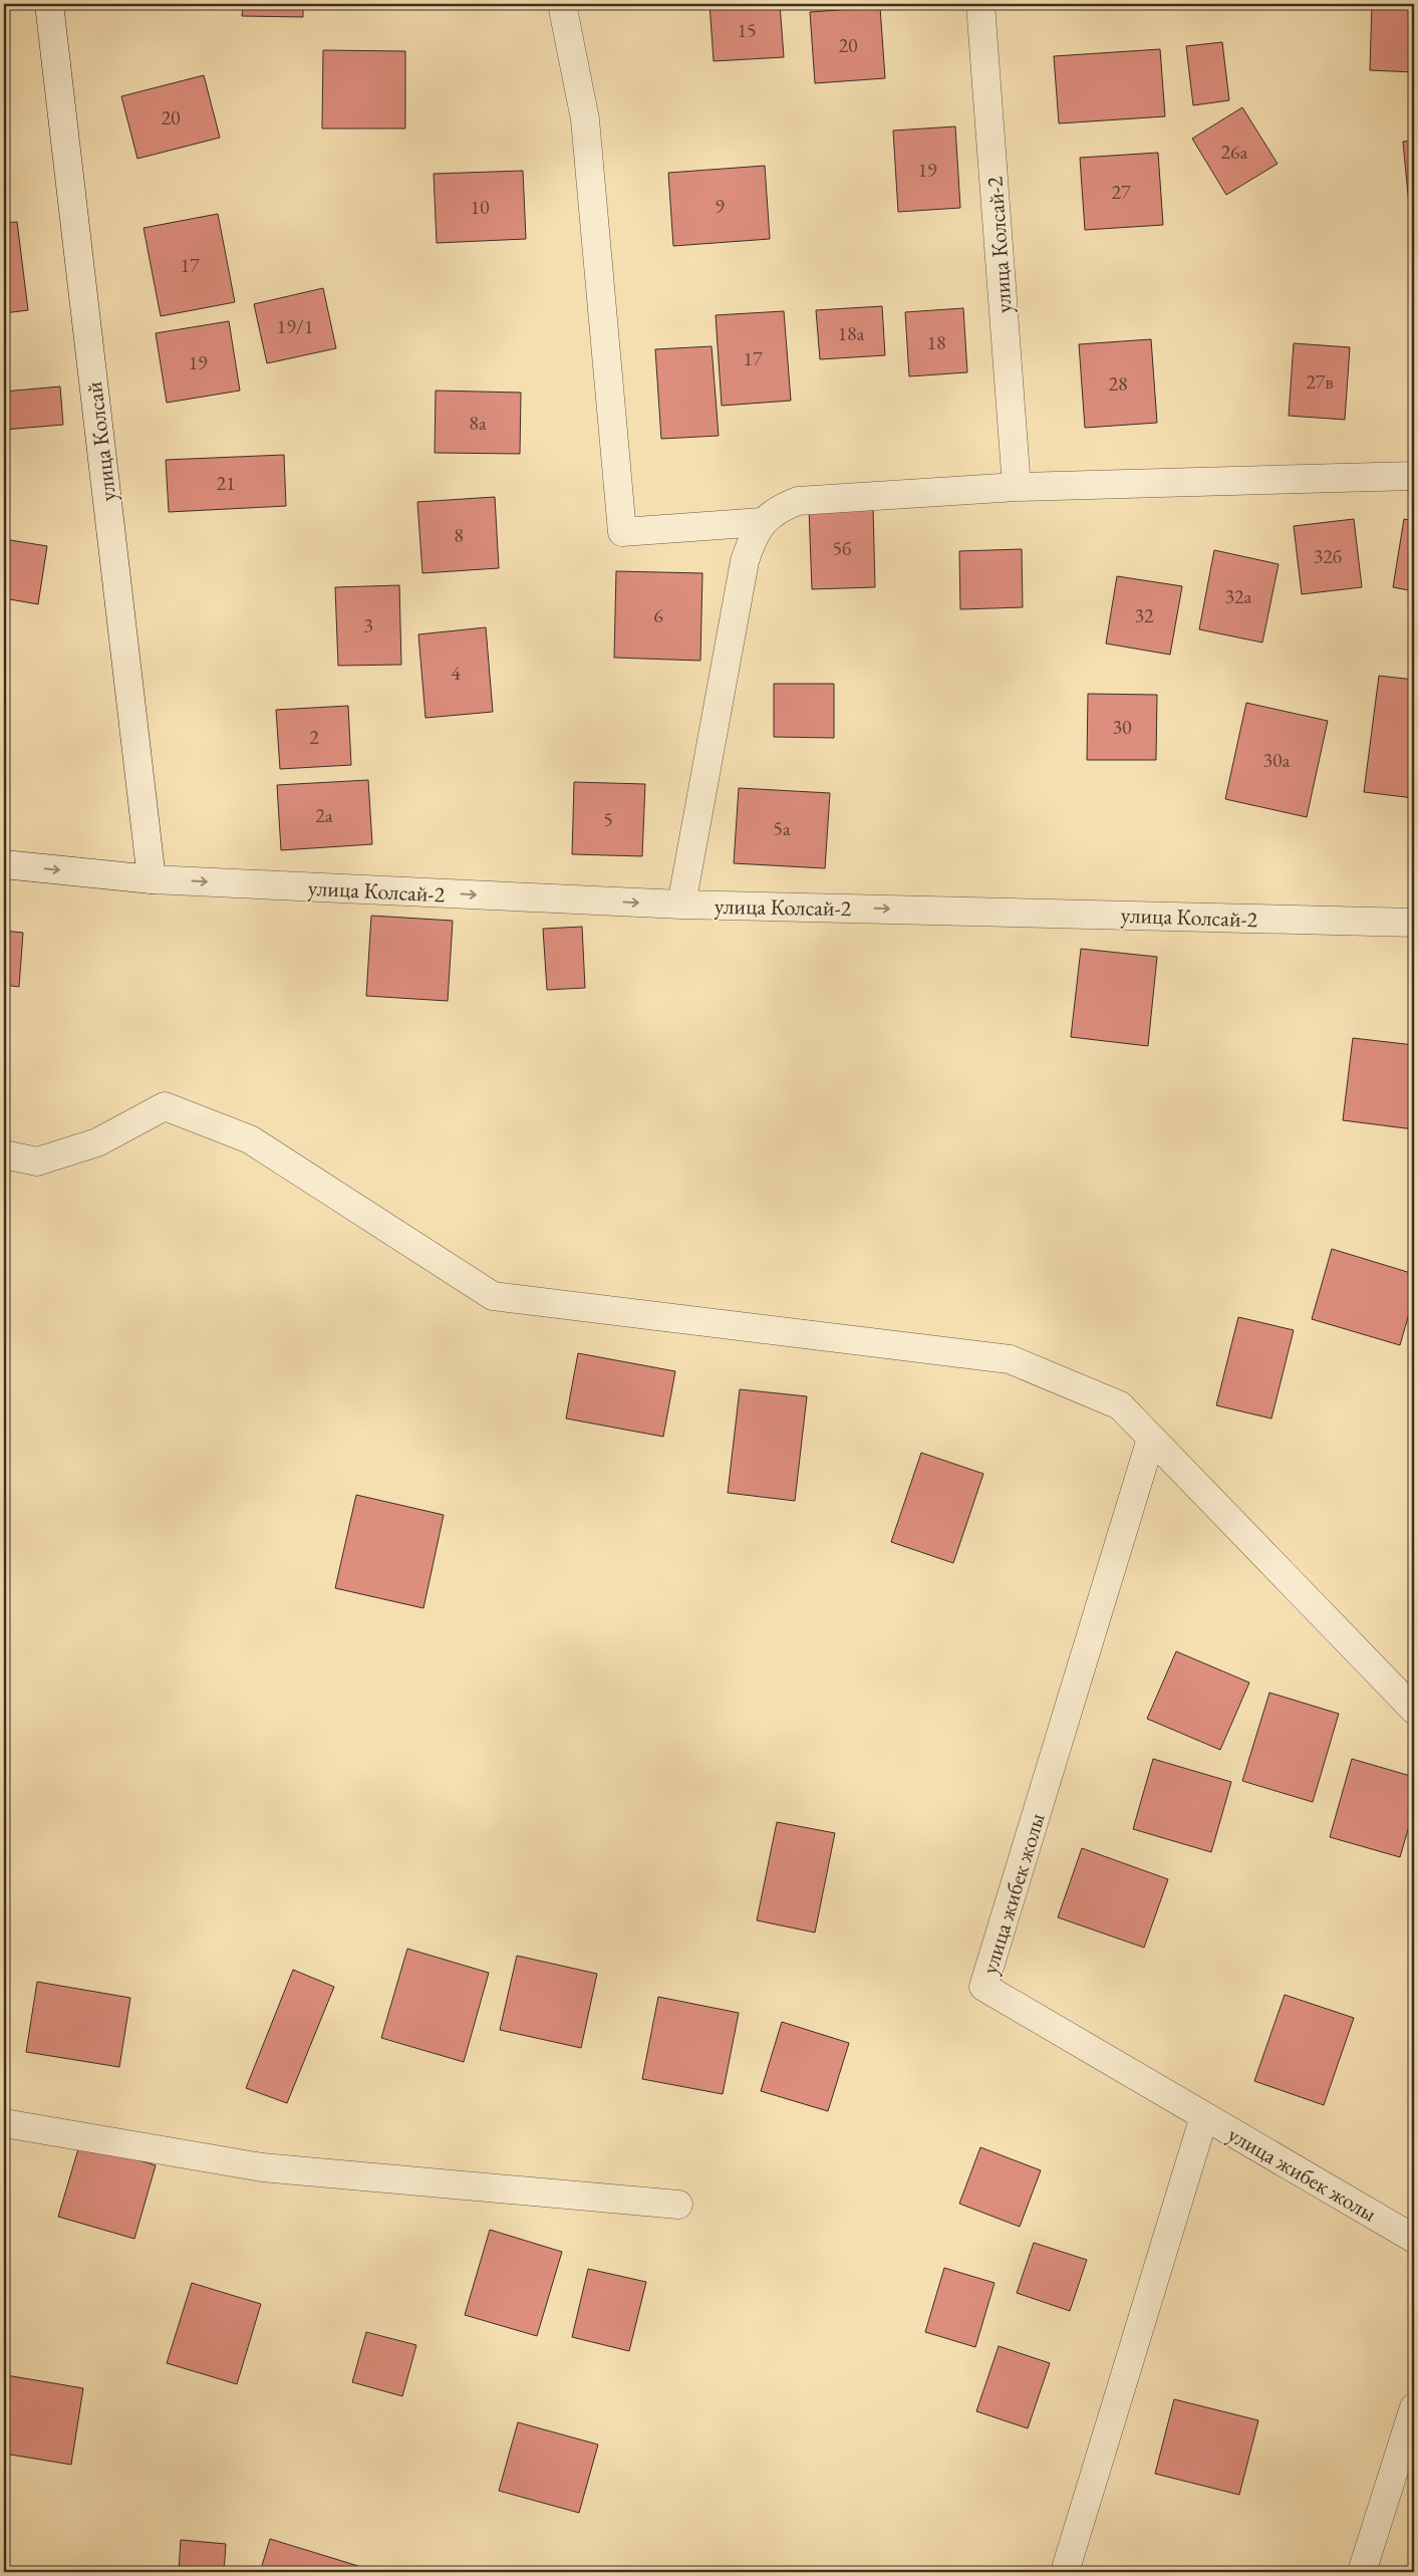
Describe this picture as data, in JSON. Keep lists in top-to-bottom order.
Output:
{
  "streets": {
    "street": ["улица Колсай-2", "улица Колсай", "улица жибек жолы"]
  },
  "crossings": [
    ["улица Колсай-2", "улица Колсай"]
  ],
  "one_way": ["улица Колсай-2"],
  "house_numbers": [
    "15",
    "20",
    "20",
    "26а",
    "19",
    "27",
    "9",
    "10",
    "17",
    "19/1",
    "18а",
    "18",
    "17",
    "19",
    "27в",
    "28",
    "8а",
    "21",
    "8",
    "5б",
    "32б",
    "32а",
    "6",
    "32",
    "3",
    "4",
    "30",
    "2",
    "30а",
    "2а",
    "5",
    "5а"
  ]
}
